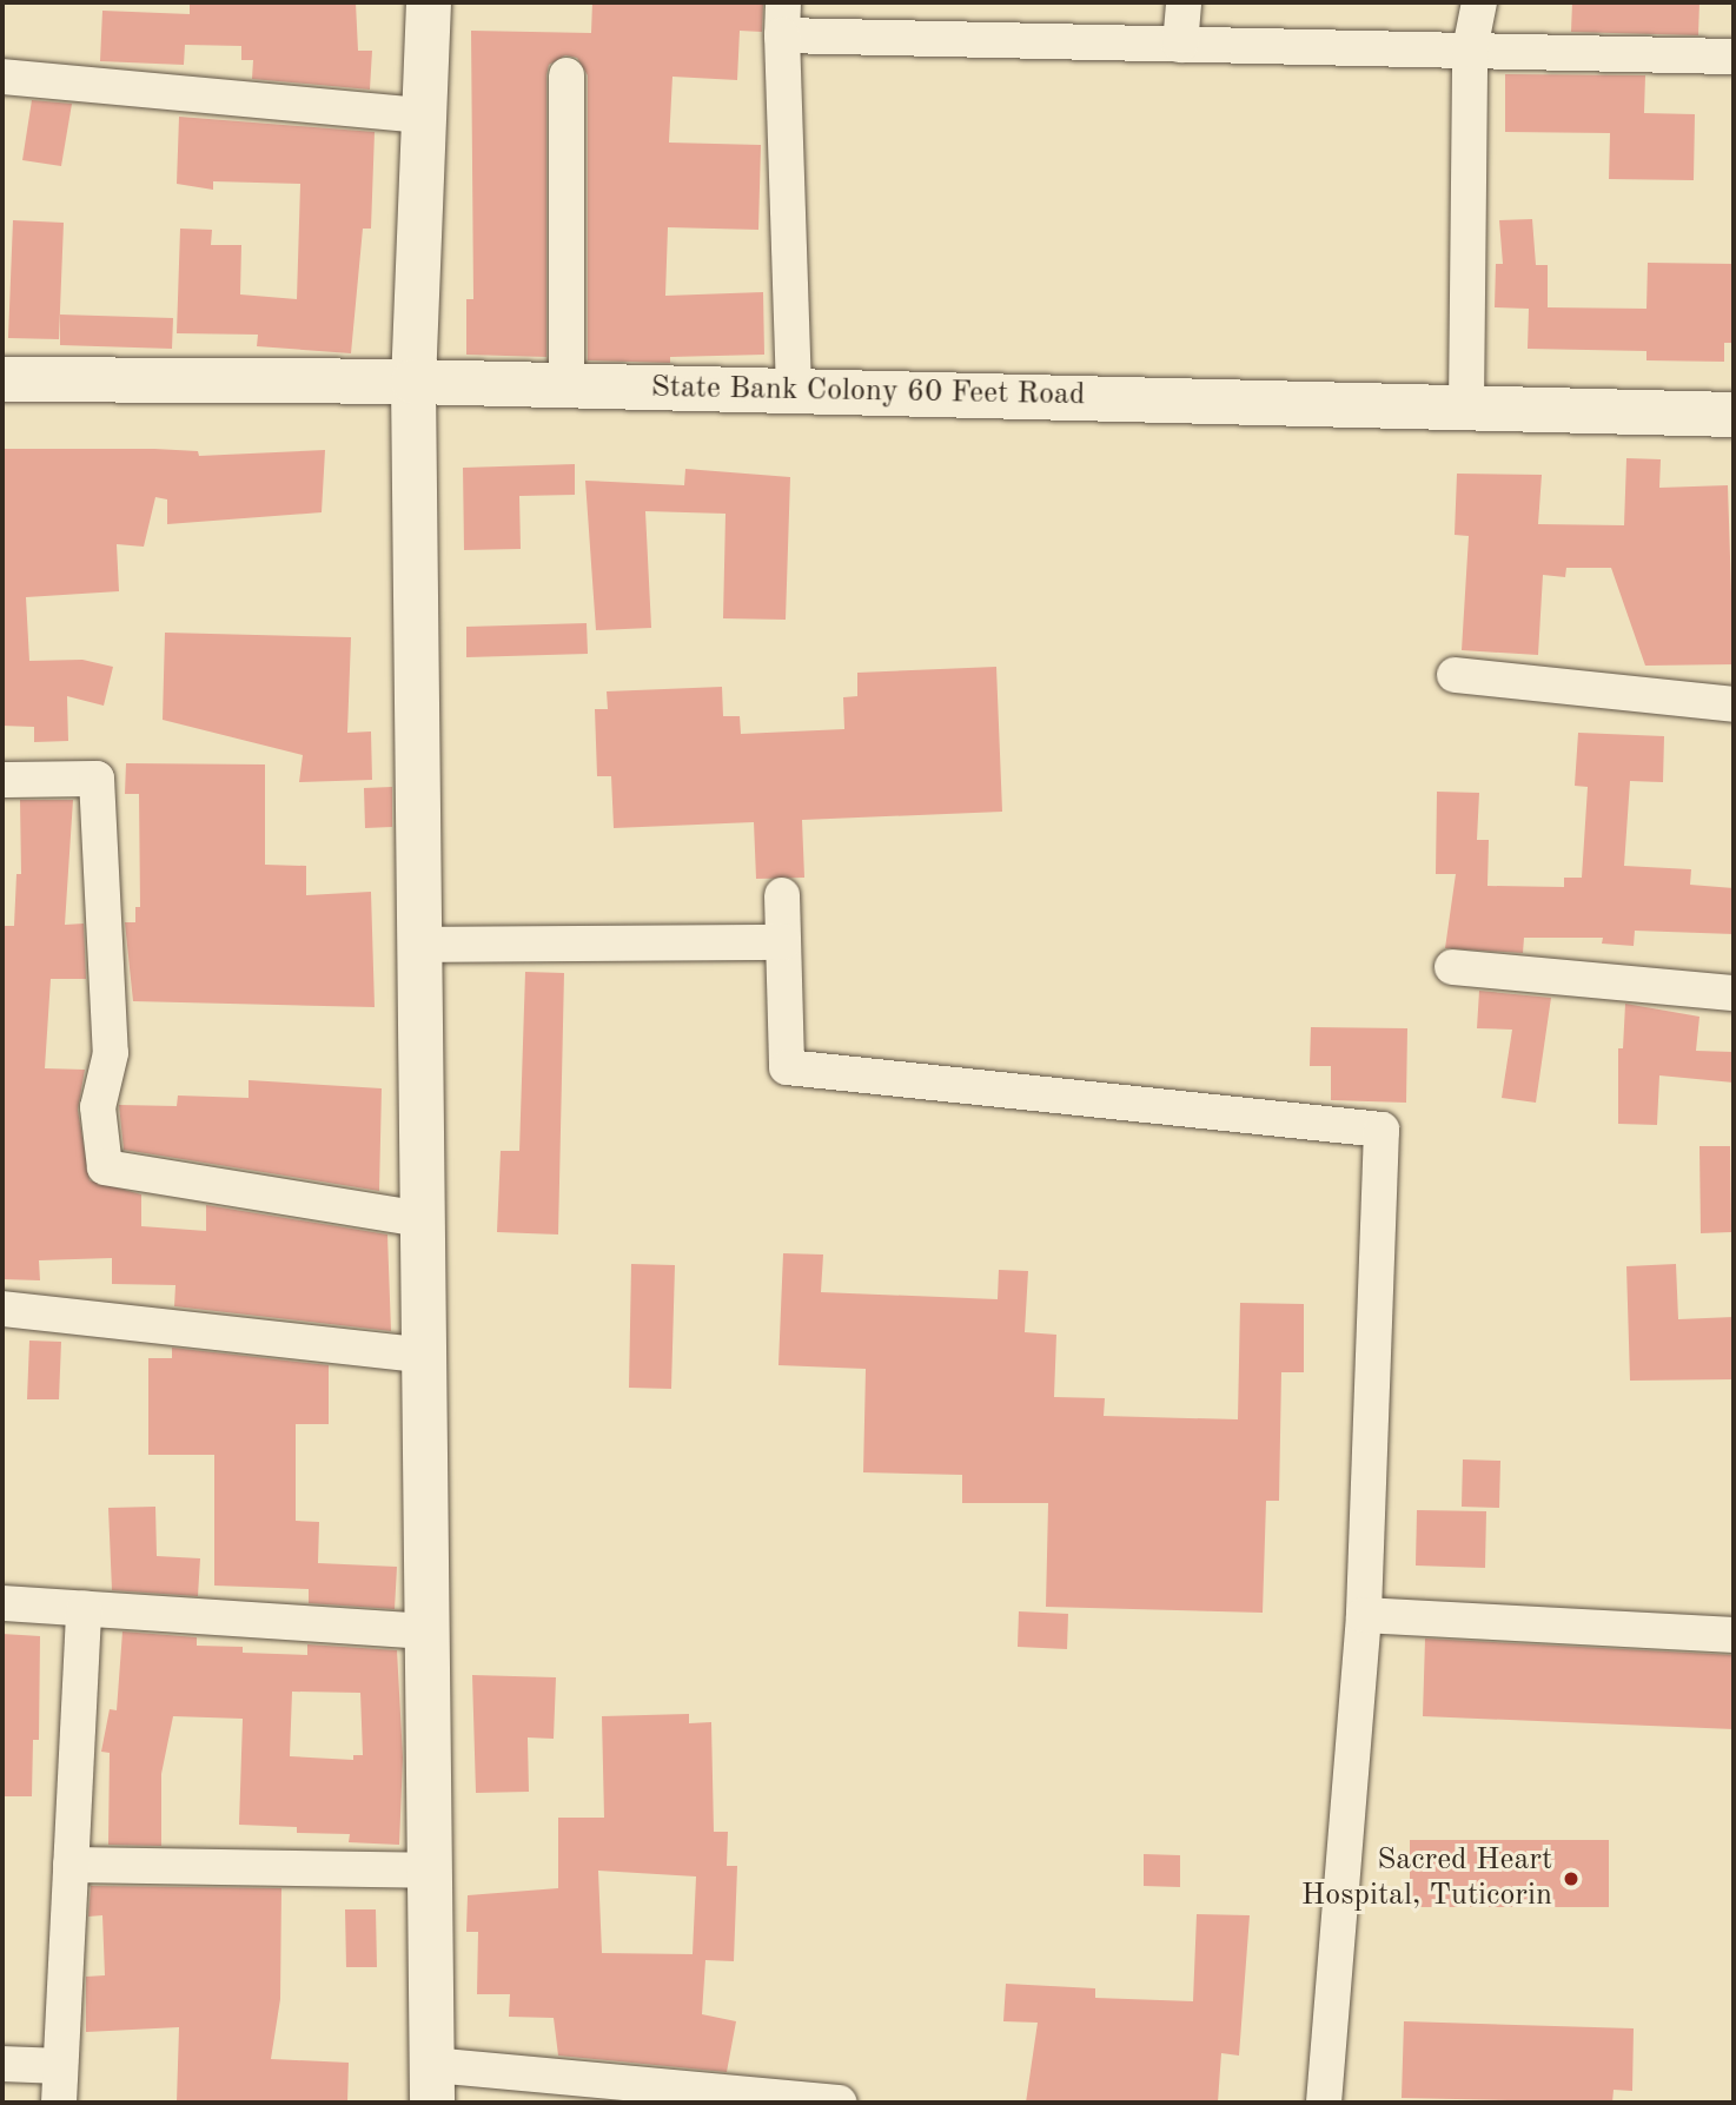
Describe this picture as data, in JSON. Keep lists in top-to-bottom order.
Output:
{
  "streets": {
    "street": ["State Bank Colony 60 Feet Road"]
  },
  "places": ["Sacred Heart Hospital, Tuticorin"]
}
